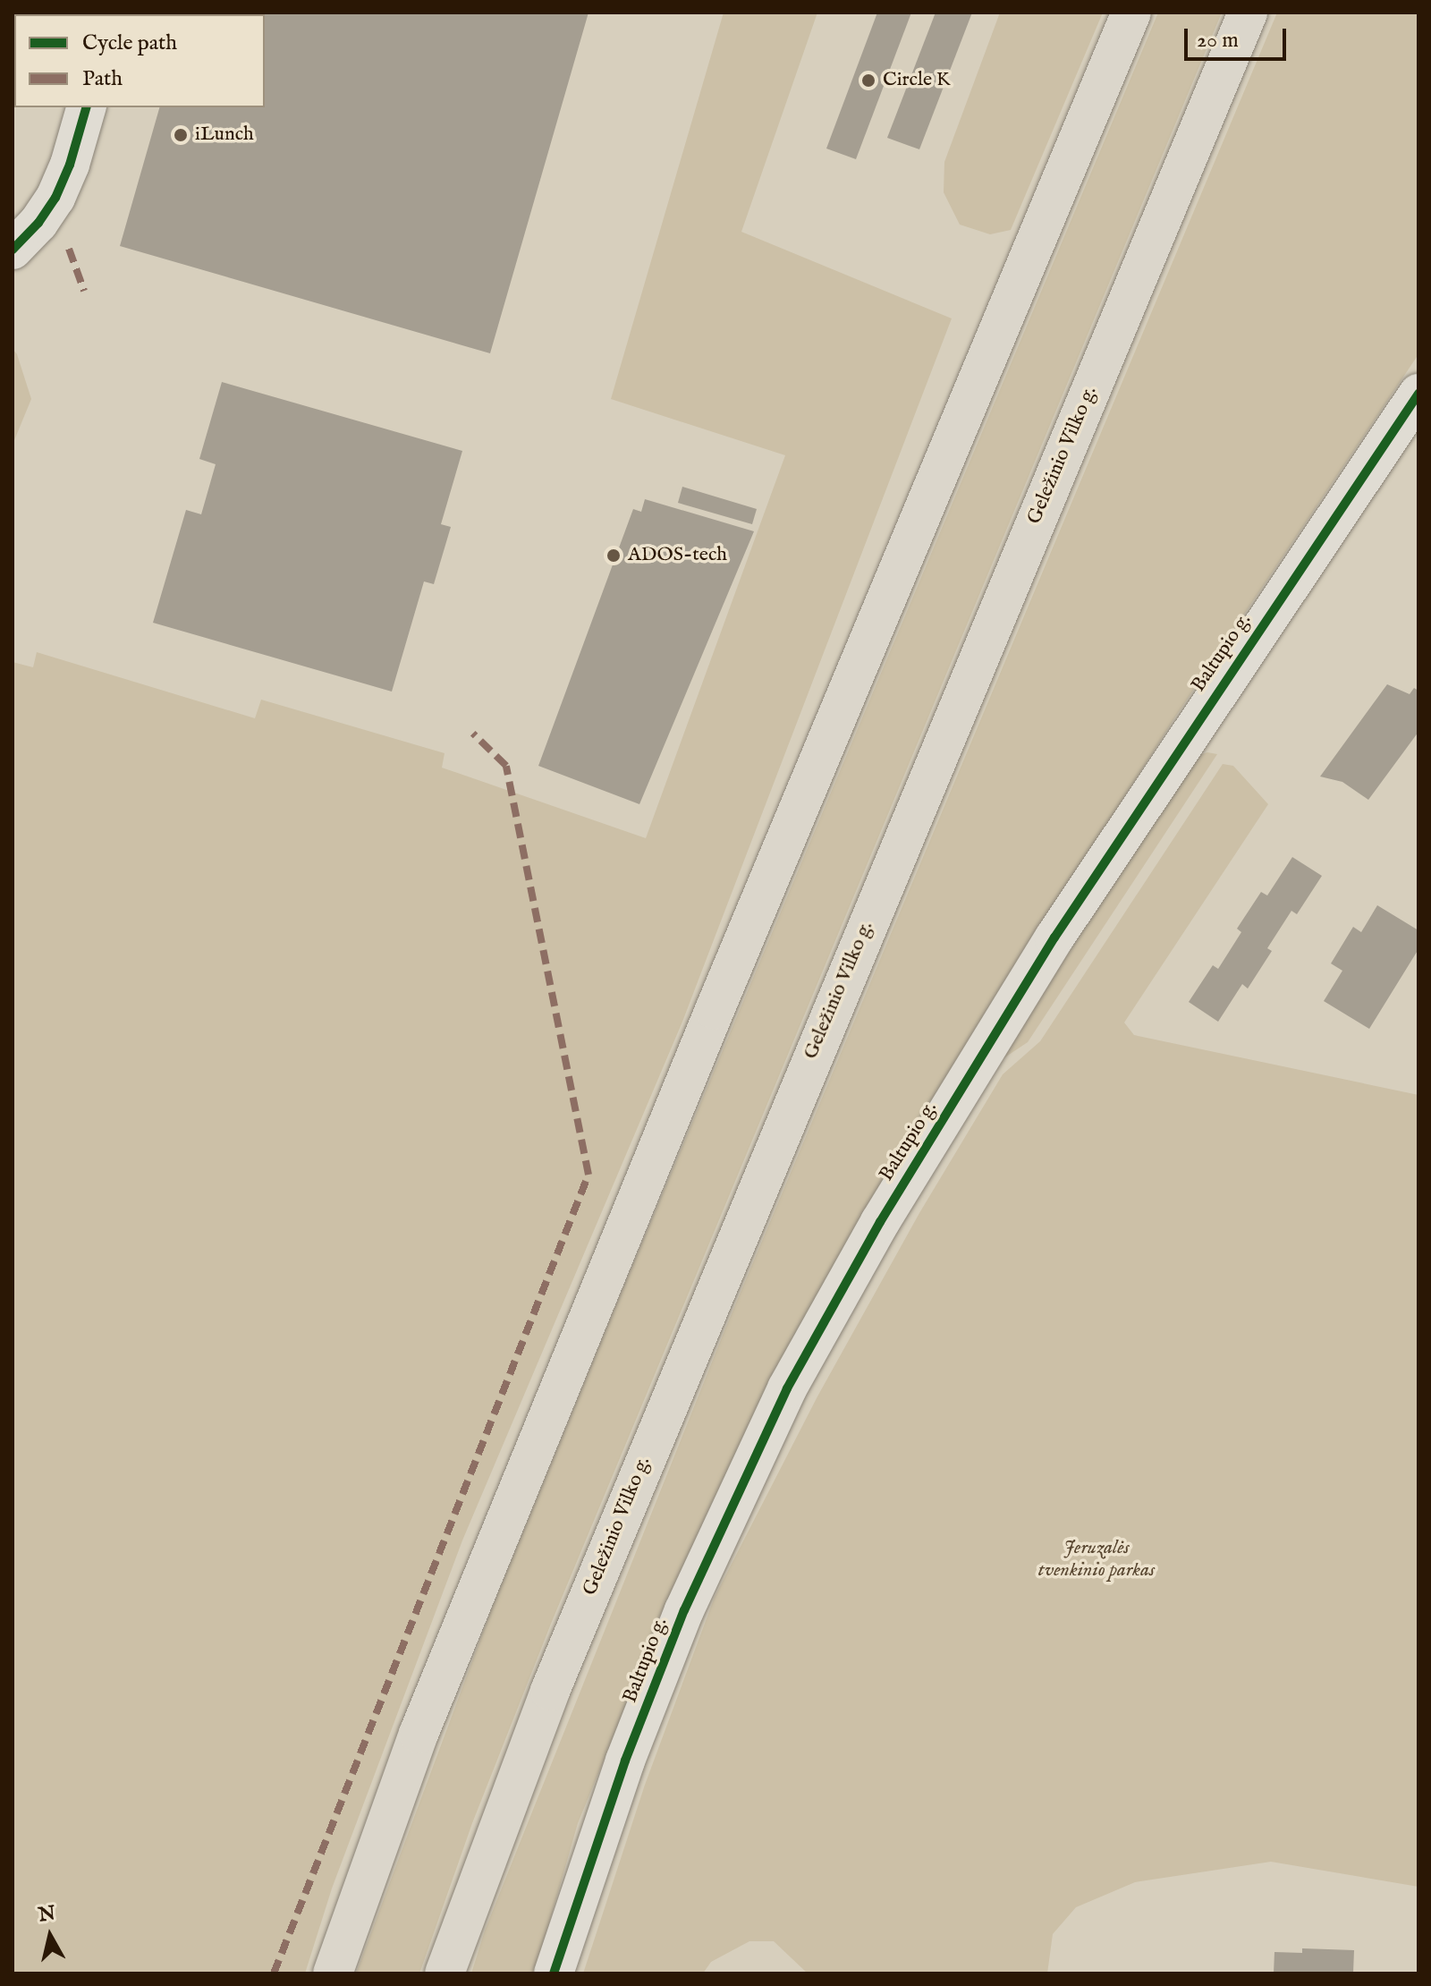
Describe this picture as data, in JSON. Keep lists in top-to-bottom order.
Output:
{
  "streets": {
    "highway": ["Geležinio Vilko g."],
    "street": ["Baltupio g."]
  },
  "parks": ["Jeruzalės tvenkinio parkas"],
  "places": ["Circle K", "iLunch", "ADOS-tech"],
  "legend": ["Cycle path", "Path"],
  "scale_bar": "20 m",
  "north": "top"
}
